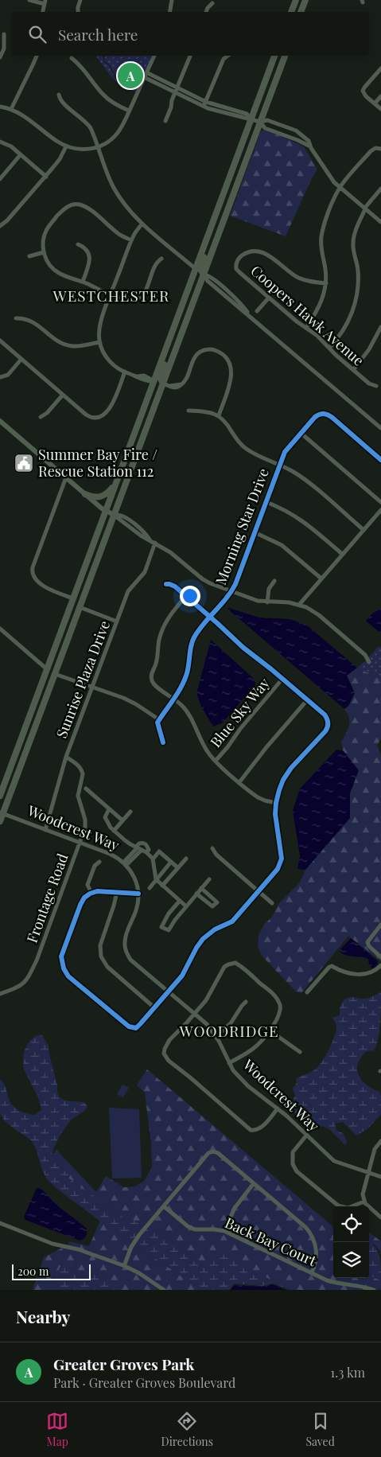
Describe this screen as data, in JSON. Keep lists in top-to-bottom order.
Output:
{
  "streets": {
    "street": [
      "Coopers Hawk Avenue",
      "Morning Star Drive",
      "Sunrise Plaza Drive",
      "Blue Sky Way",
      "Woodcrest Way",
      "Frontage Road",
      "Back Bay Court"
    ]
  },
  "crossings": [
    ["Sunrise Plaza Drive", "Woodcrest Way"],
    ["Sunrise Plaza Drive", "Frontage Road"],
    ["Woodcrest Way", "Frontage Road"]
  ],
  "districts": ["WESTCHESTER", "WOODRIDGE"],
  "places": {
    "public building": ["Summer Bay Fire / Rescue Station 112"]
  },
  "scale_bar": "200 m",
  "page": {
    "search": "Search here",
    "pins": "A",
    "scale": "200 m",
    "heading": "Nearby",
    "list": [
      {
        "mark": "A",
        "name": "Greater Groves Park",
        "note": "Park · Greater Groves Boulevard",
        "value": "1.3 km"
      }
    ],
    "nav": ["Map", "Directions", "Saved"]
  }
}
